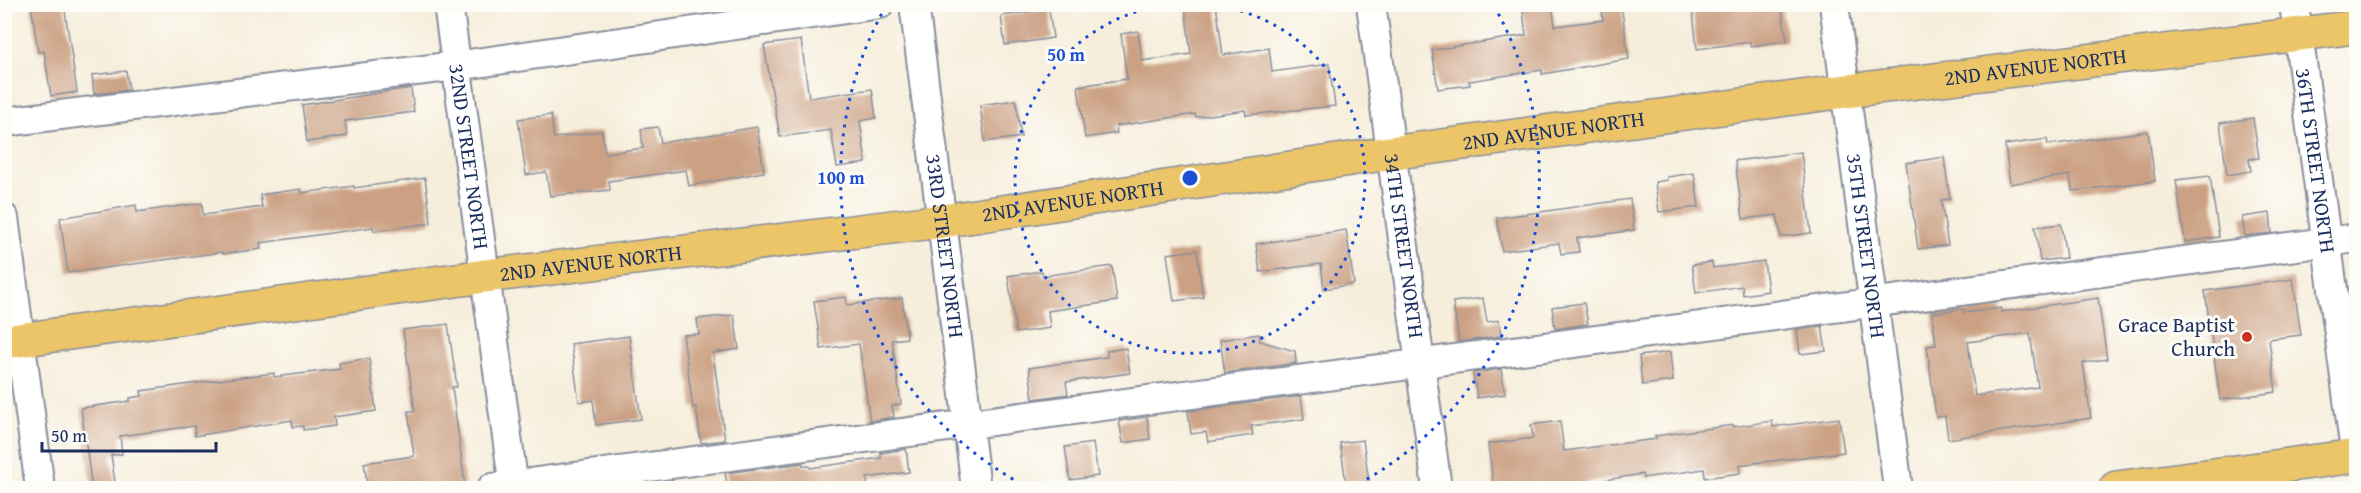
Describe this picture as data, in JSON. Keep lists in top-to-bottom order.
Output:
{
  "streets": {
    "main road": ["2ND AVENUE NORTH"],
    "street": [
      "32ND STREET NORTH",
      "36TH STREET NORTH",
      "35TH STREET NORTH",
      "33RD STREET NORTH",
      "34TH STREET NORTH"
    ]
  },
  "crossings": [
    ["2ND AVENUE NORTH", "32ND STREET NORTH"],
    ["2ND AVENUE NORTH", "36TH STREET NORTH"],
    ["2ND AVENUE NORTH", "35TH STREET NORTH"],
    ["2ND AVENUE NORTH", "33RD STREET NORTH"],
    ["2ND AVENUE NORTH", "34TH STREET NORTH"]
  ],
  "places": ["Grace Baptist Church"],
  "scale_bar": "50 m",
  "rings": ["50 m", "100 m"]
}
